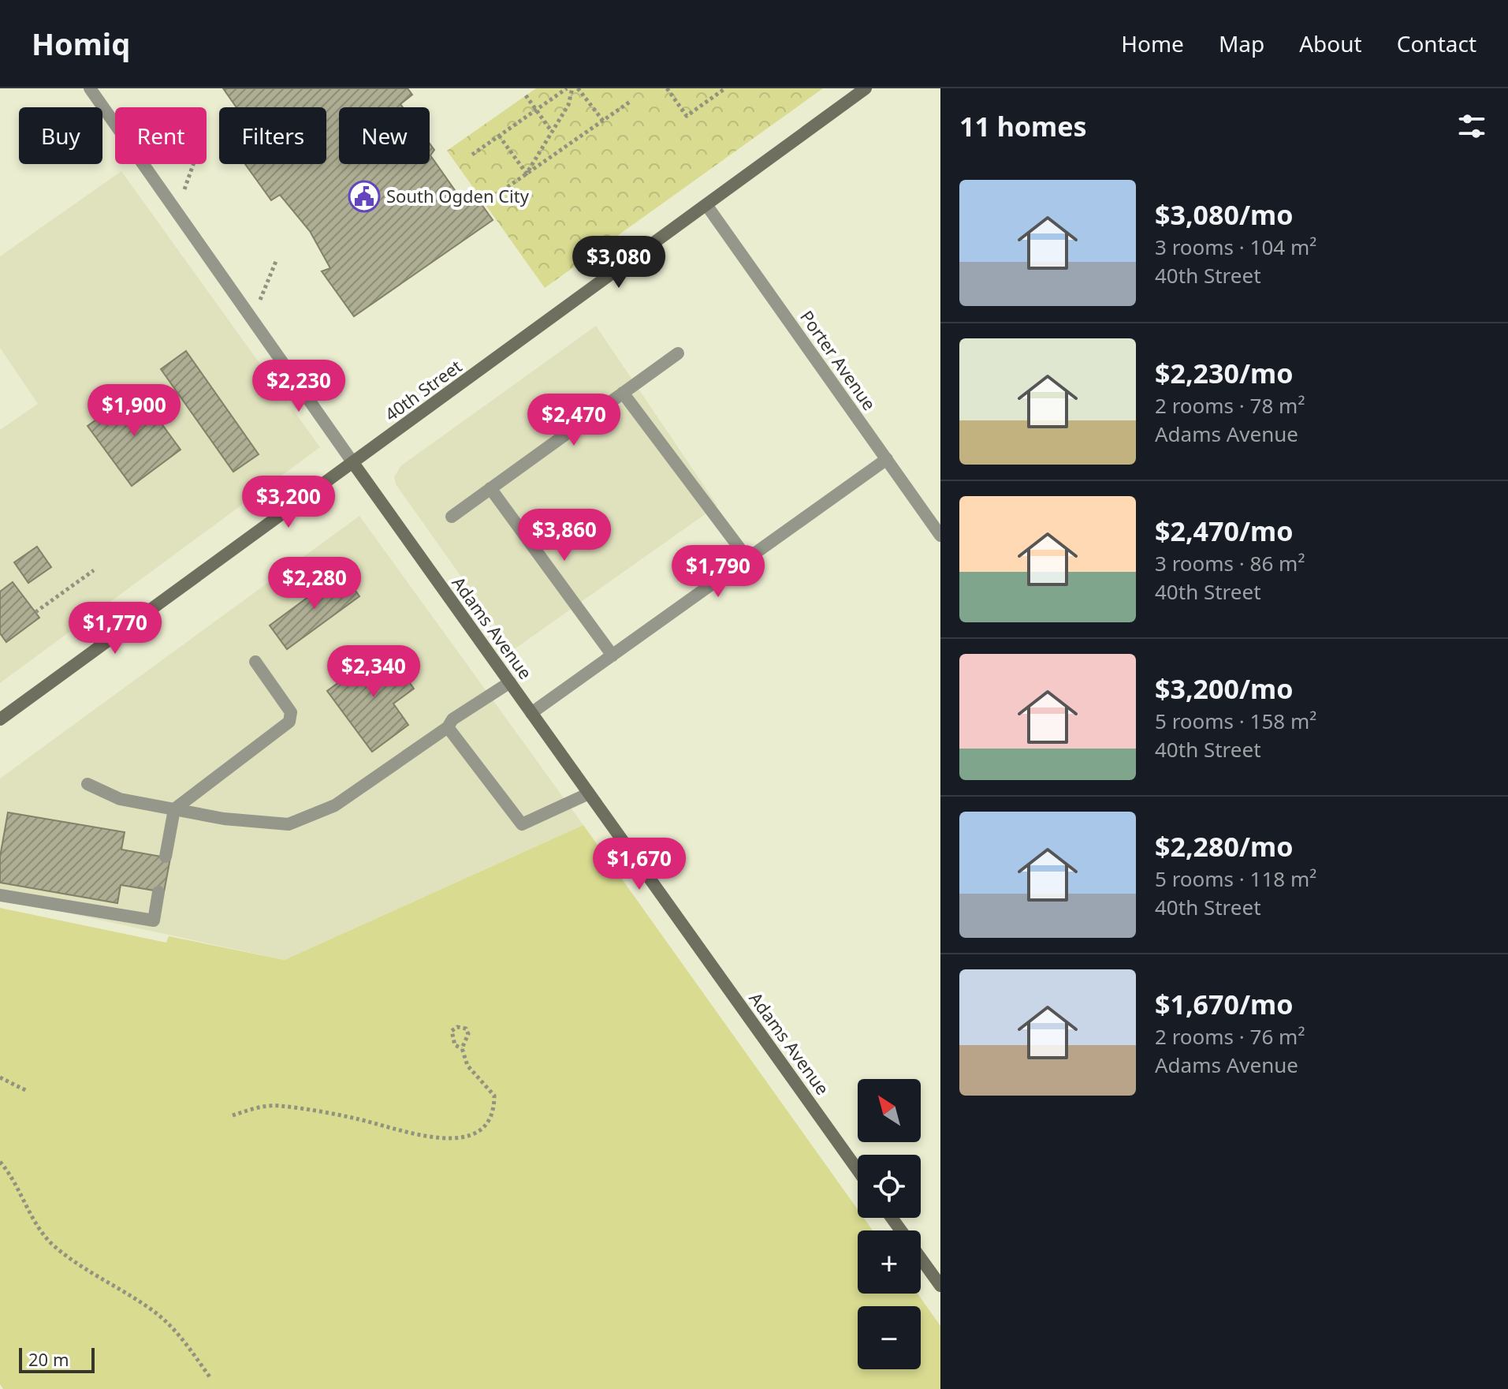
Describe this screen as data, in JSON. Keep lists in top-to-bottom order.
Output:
{
  "streets": {
    "main road": ["40th Street", "Adams Avenue"],
    "street": ["Porter Avenue"]
  },
  "crossings": [
    ["Porter Avenue", "40th Street"],
    ["40th Street", "Adams Avenue"]
  ],
  "places": {
    "public building": ["South Ogden City"]
  },
  "scale_bar": "20 m",
  "north": "top left",
  "page": {
    "header": "Homiq",
    "nav": [
      "Home",
      "Map",
      "About",
      "Contact"
    ],
    "heading": "11 homes",
    "chip": [
      "Buy",
      "Rent",
      "Filters",
      "New"
    ],
    "list": [
      {
        "name": "$3,080/mo",
        "note": "3 rooms · 104 m² · 40th Street"
      },
      {
        "name": "$2,230/mo",
        "note": "2 rooms · 78 m² · Adams Avenue"
      },
      {
        "name": "$2,470/mo",
        "note": "3 rooms · 86 m² · 40th Street"
      },
      {
        "name": "$3,200/mo",
        "note": "5 rooms · 158 m² · 40th Street"
      },
      {
        "name": "$2,280/mo",
        "note": "5 rooms · 118 m² · 40th Street"
      },
      {
        "name": "$1,670/mo",
        "note": "2 rooms · 76 m² · Adams Avenue"
      }
    ],
    "price": [
      "$3,080",
      "$2,230",
      "$1,900",
      "$2,470",
      "$3,200",
      "$3,860",
      "$1,790",
      "$2,280",
      "$1,770",
      "$2,340",
      "$1,670"
    ],
    "map_buttons": ["+", "−"],
    "scale": "20 m"
  }
}
